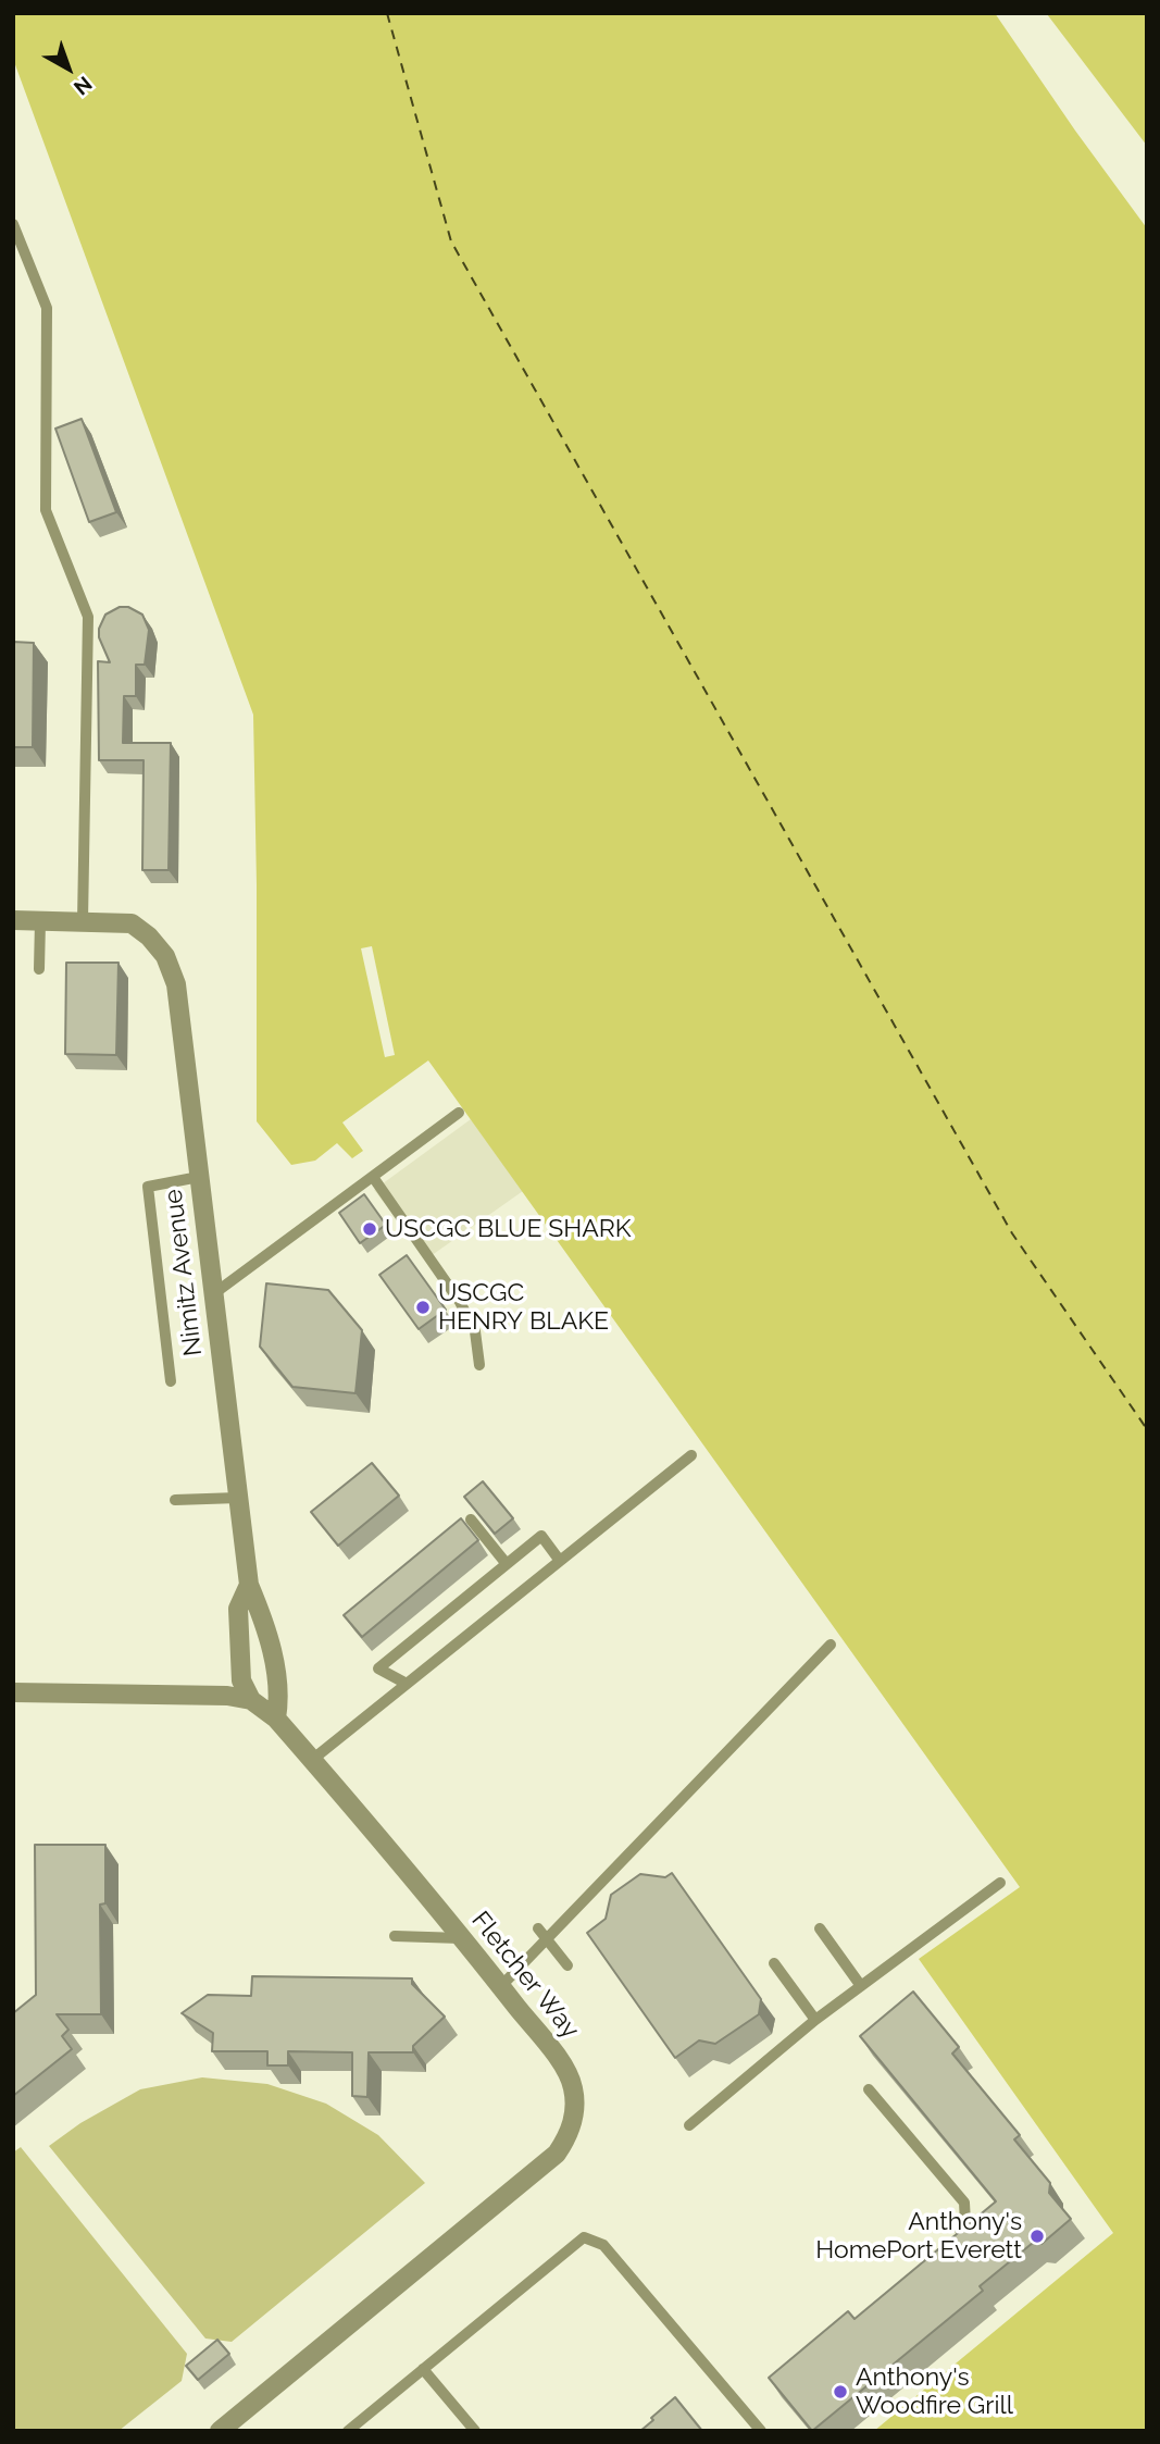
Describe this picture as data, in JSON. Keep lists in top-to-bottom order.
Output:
{
  "streets": {
    "street": ["Nimitz Avenue", "Fletcher Way"]
  },
  "crossings": [
    ["Nimitz Avenue", "Fletcher Way"]
  ],
  "places": [
    "USCGC BLUE SHARK",
    "USCGC HENRY BLAKE",
    "Anthony's HomePort Everett",
    "Anthony's Woodfire Grill"
  ],
  "north": "bottom right"
}
